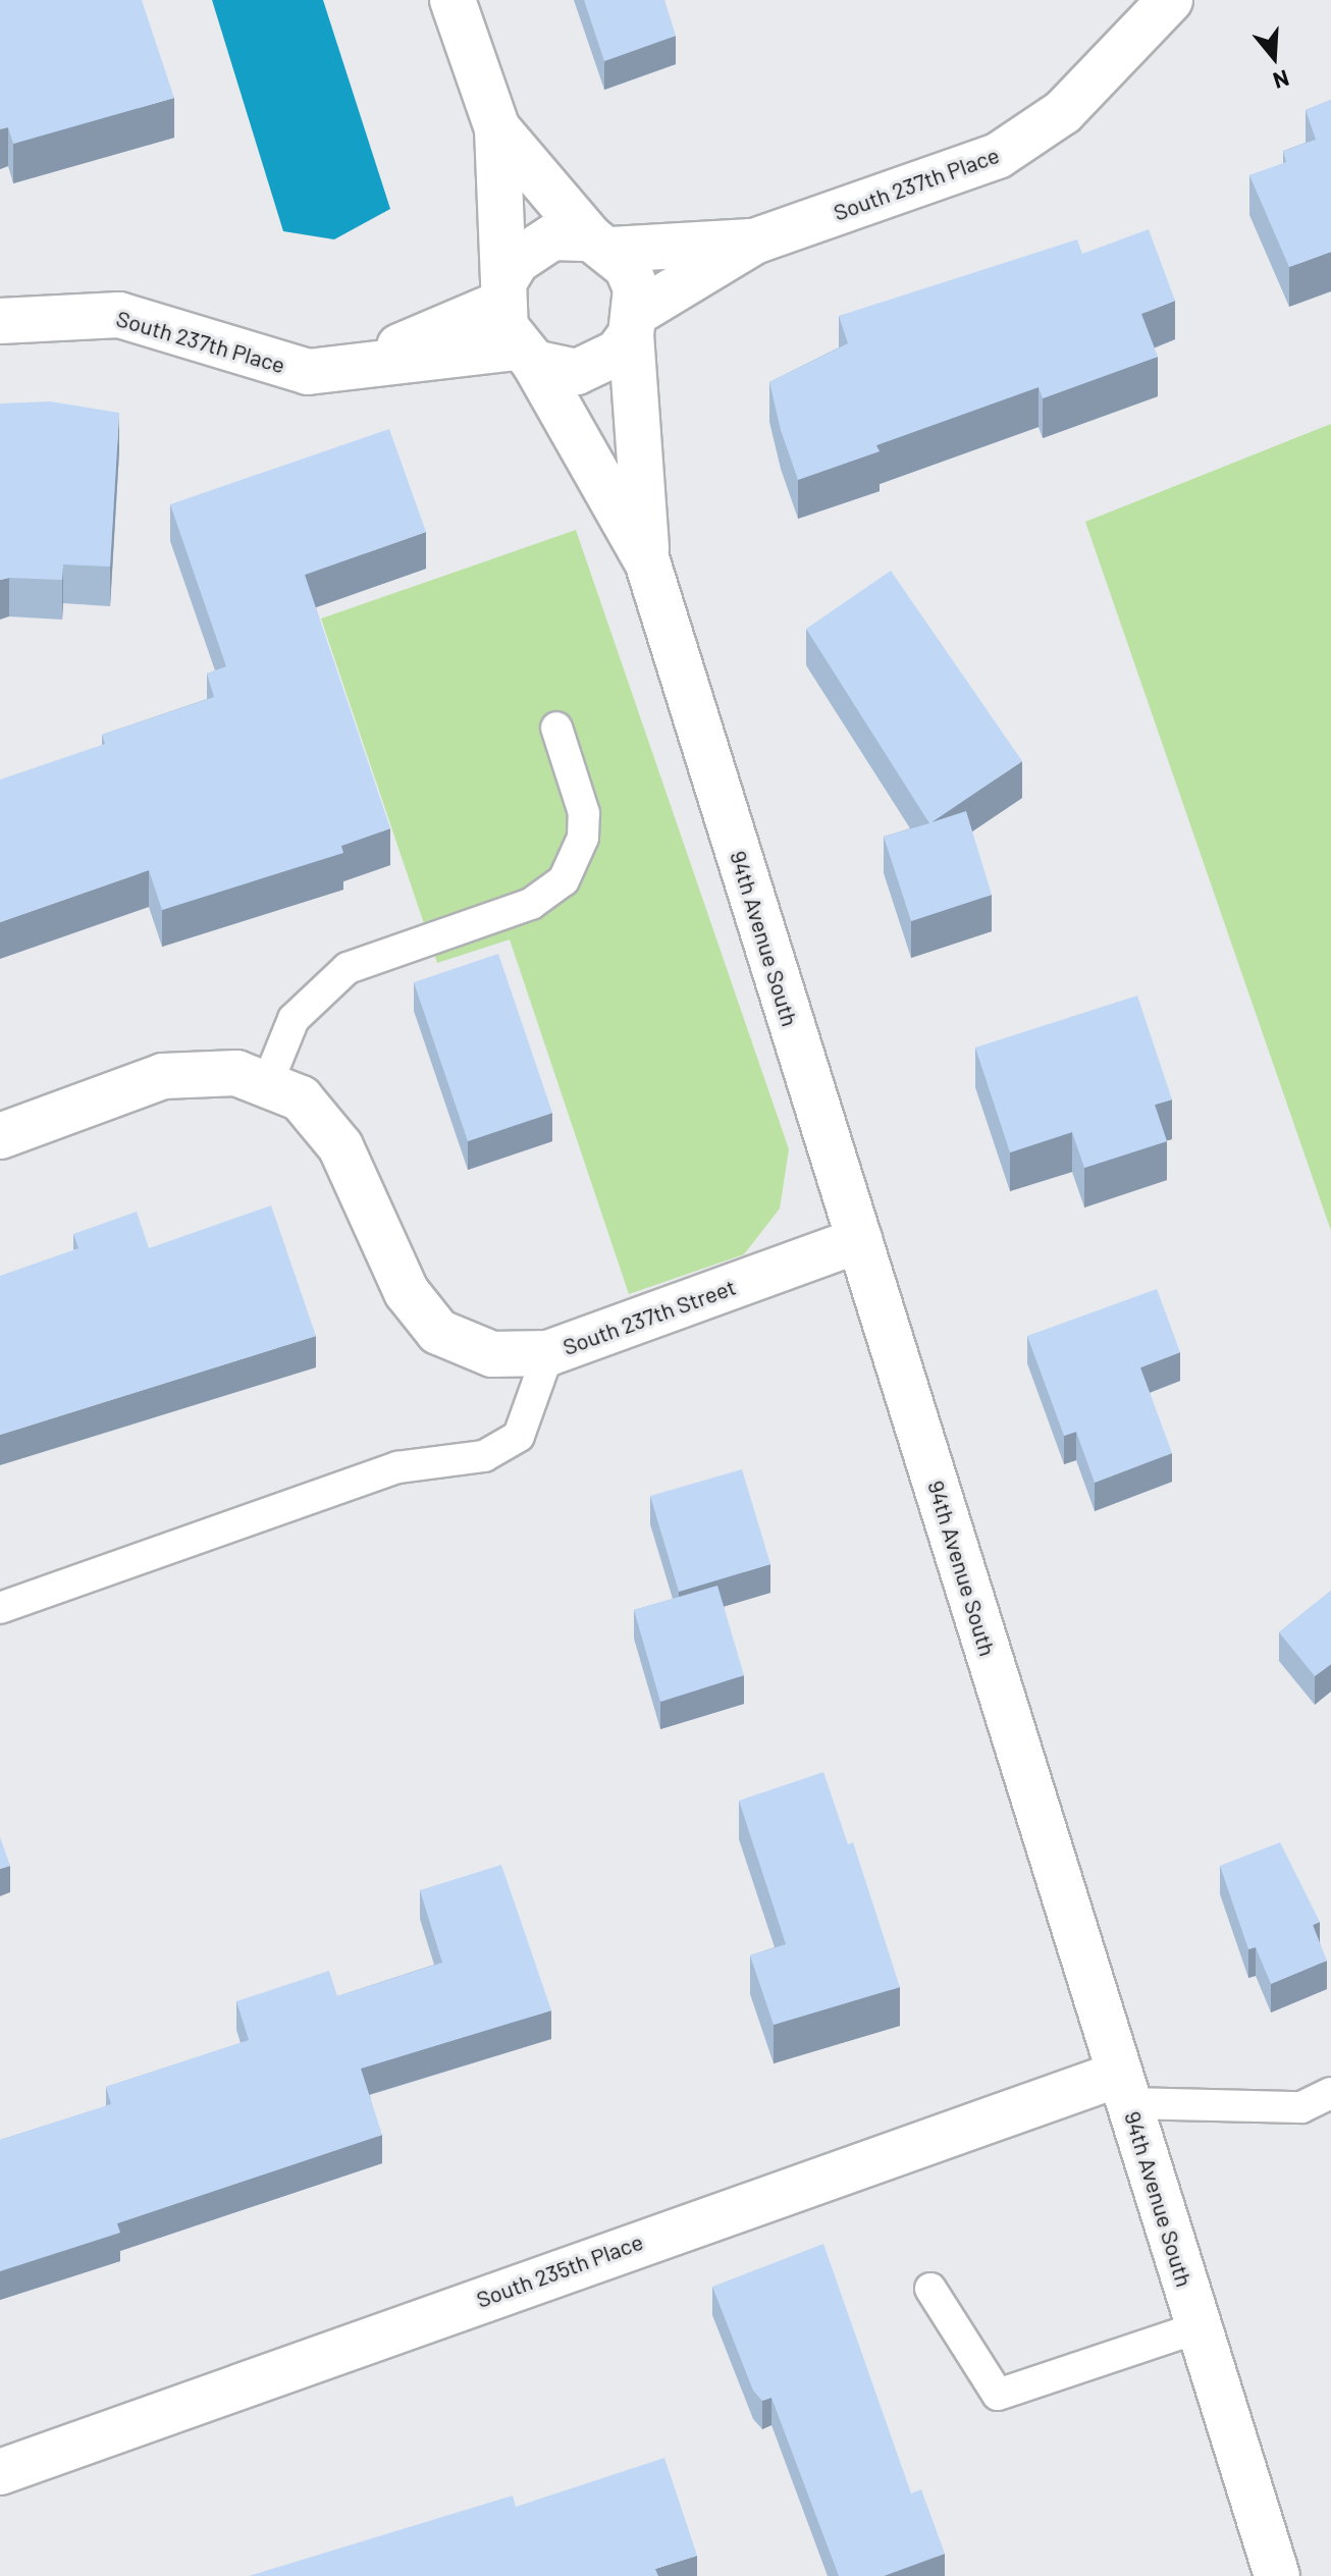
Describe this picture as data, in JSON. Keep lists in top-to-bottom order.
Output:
{
  "streets": {
    "street": [
      "South 237th Place",
      "94th Avenue South",
      "South 237th Street",
      "South 235th Place"
    ]
  },
  "crossings": [
    ["South 237th Place", "94th Avenue South"],
    ["94th Avenue South", "South 237th Street"],
    ["94th Avenue South", "South 235th Place"]
  ],
  "north": "bottom"
}
